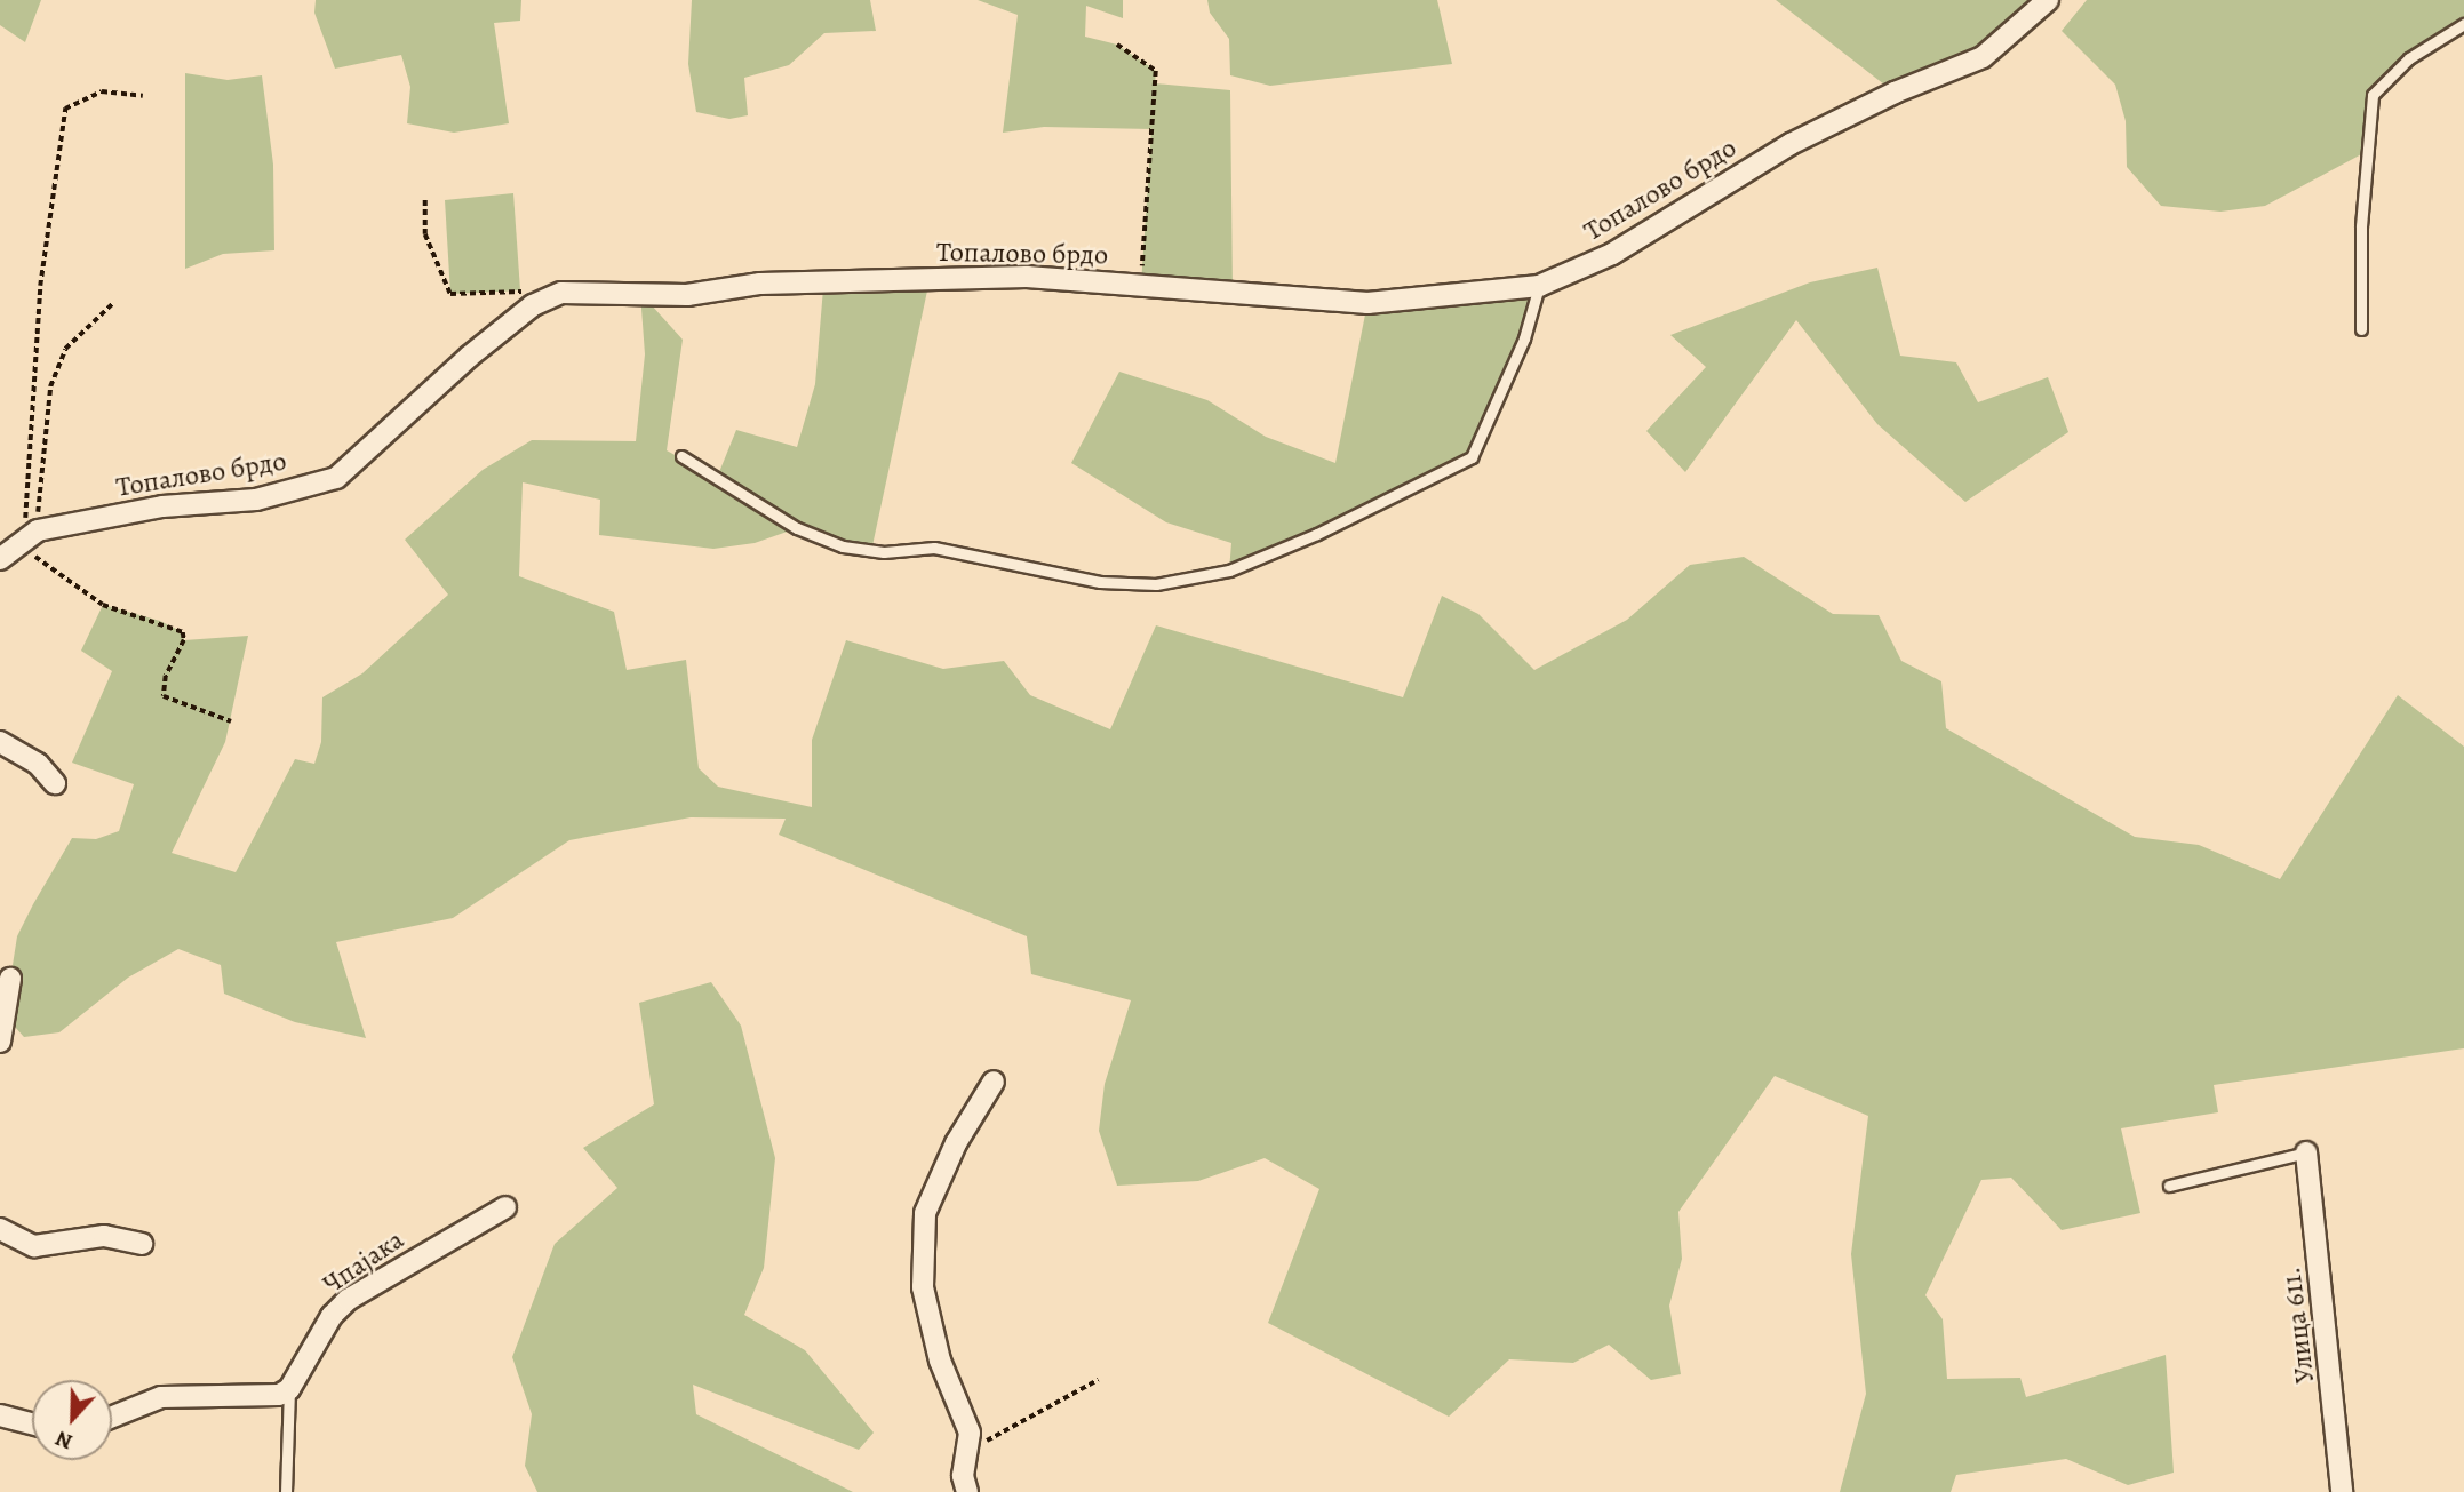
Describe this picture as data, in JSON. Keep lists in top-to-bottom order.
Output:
{
  "streets": {
    "street": ["Топалово брдо", "Чпајака", "Улица 611."]
  },
  "north": "bottom"
}
